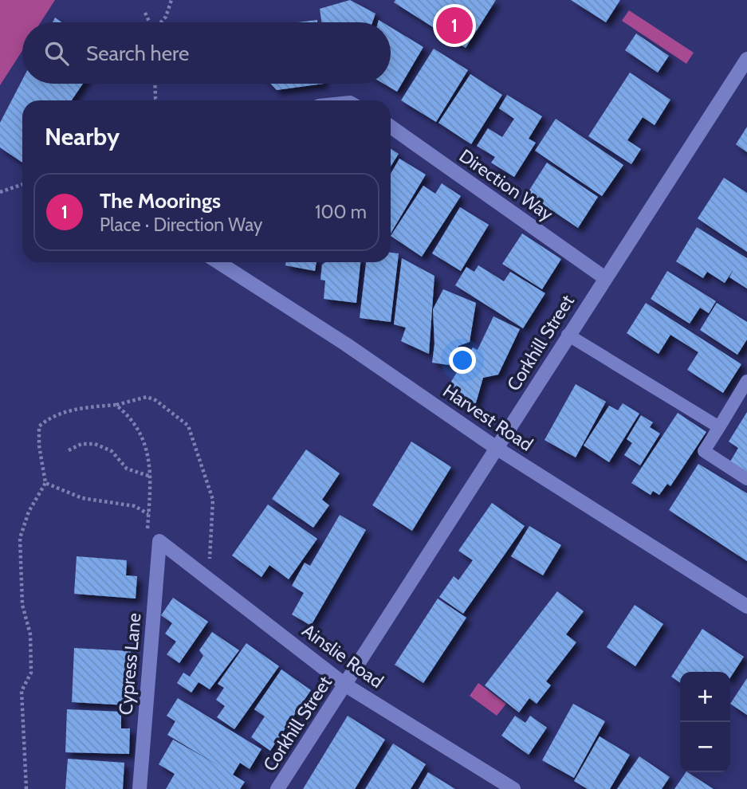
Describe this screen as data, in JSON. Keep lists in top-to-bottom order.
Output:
{
  "streets": {
    "street": [
      "Direction Way",
      "Corkhill Street",
      "Harvest Road",
      "Ainslie Road",
      "Cypress Lane"
    ]
  },
  "crossings": [
    ["Direction Way", "Corkhill Street"],
    ["Corkhill Street", "Harvest Road"],
    ["Corkhill Street", "Ainslie Road"],
    ["Ainslie Road", "Cypress Lane"]
  ],
  "page": {
    "pins": "1",
    "search": "Search here",
    "heading": "Nearby",
    "list": [
      {
        "mark": "1",
        "name": "The Moorings",
        "note": "Place · Direction Way",
        "value": "100 m"
      }
    ],
    "map_buttons": ["+", "−"]
  }
}
